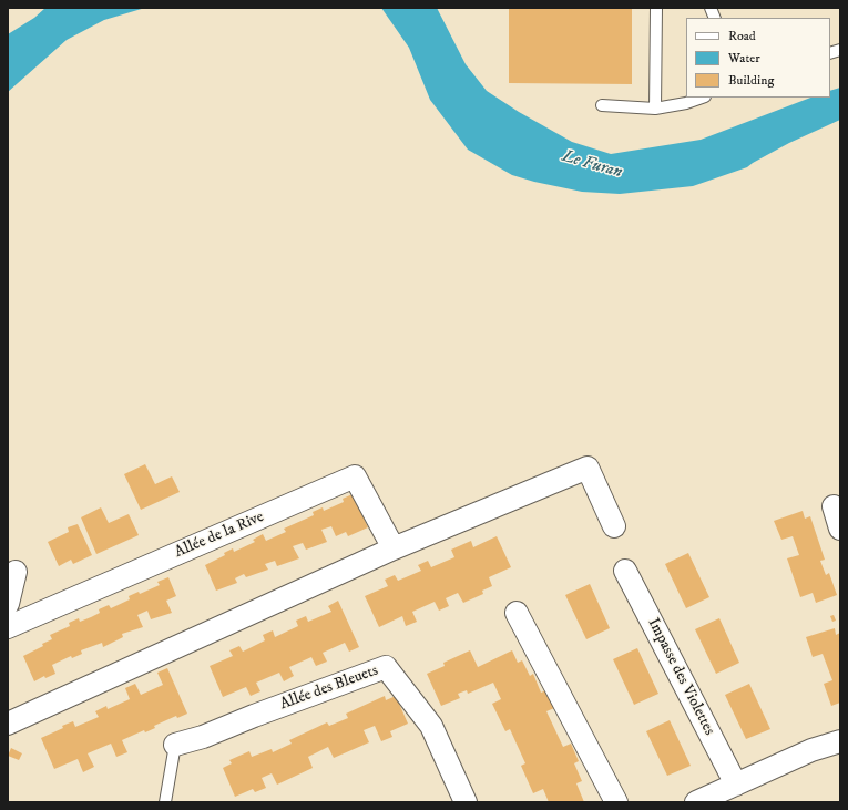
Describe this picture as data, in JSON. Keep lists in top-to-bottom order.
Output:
{
  "streets": {
    "street": ["Allée de la Rive", "Impasse des Violettes", "Allée des Bleuets"]
  },
  "water": ["Le Furan"],
  "legend": ["Road", "Water", "Building"]
}
